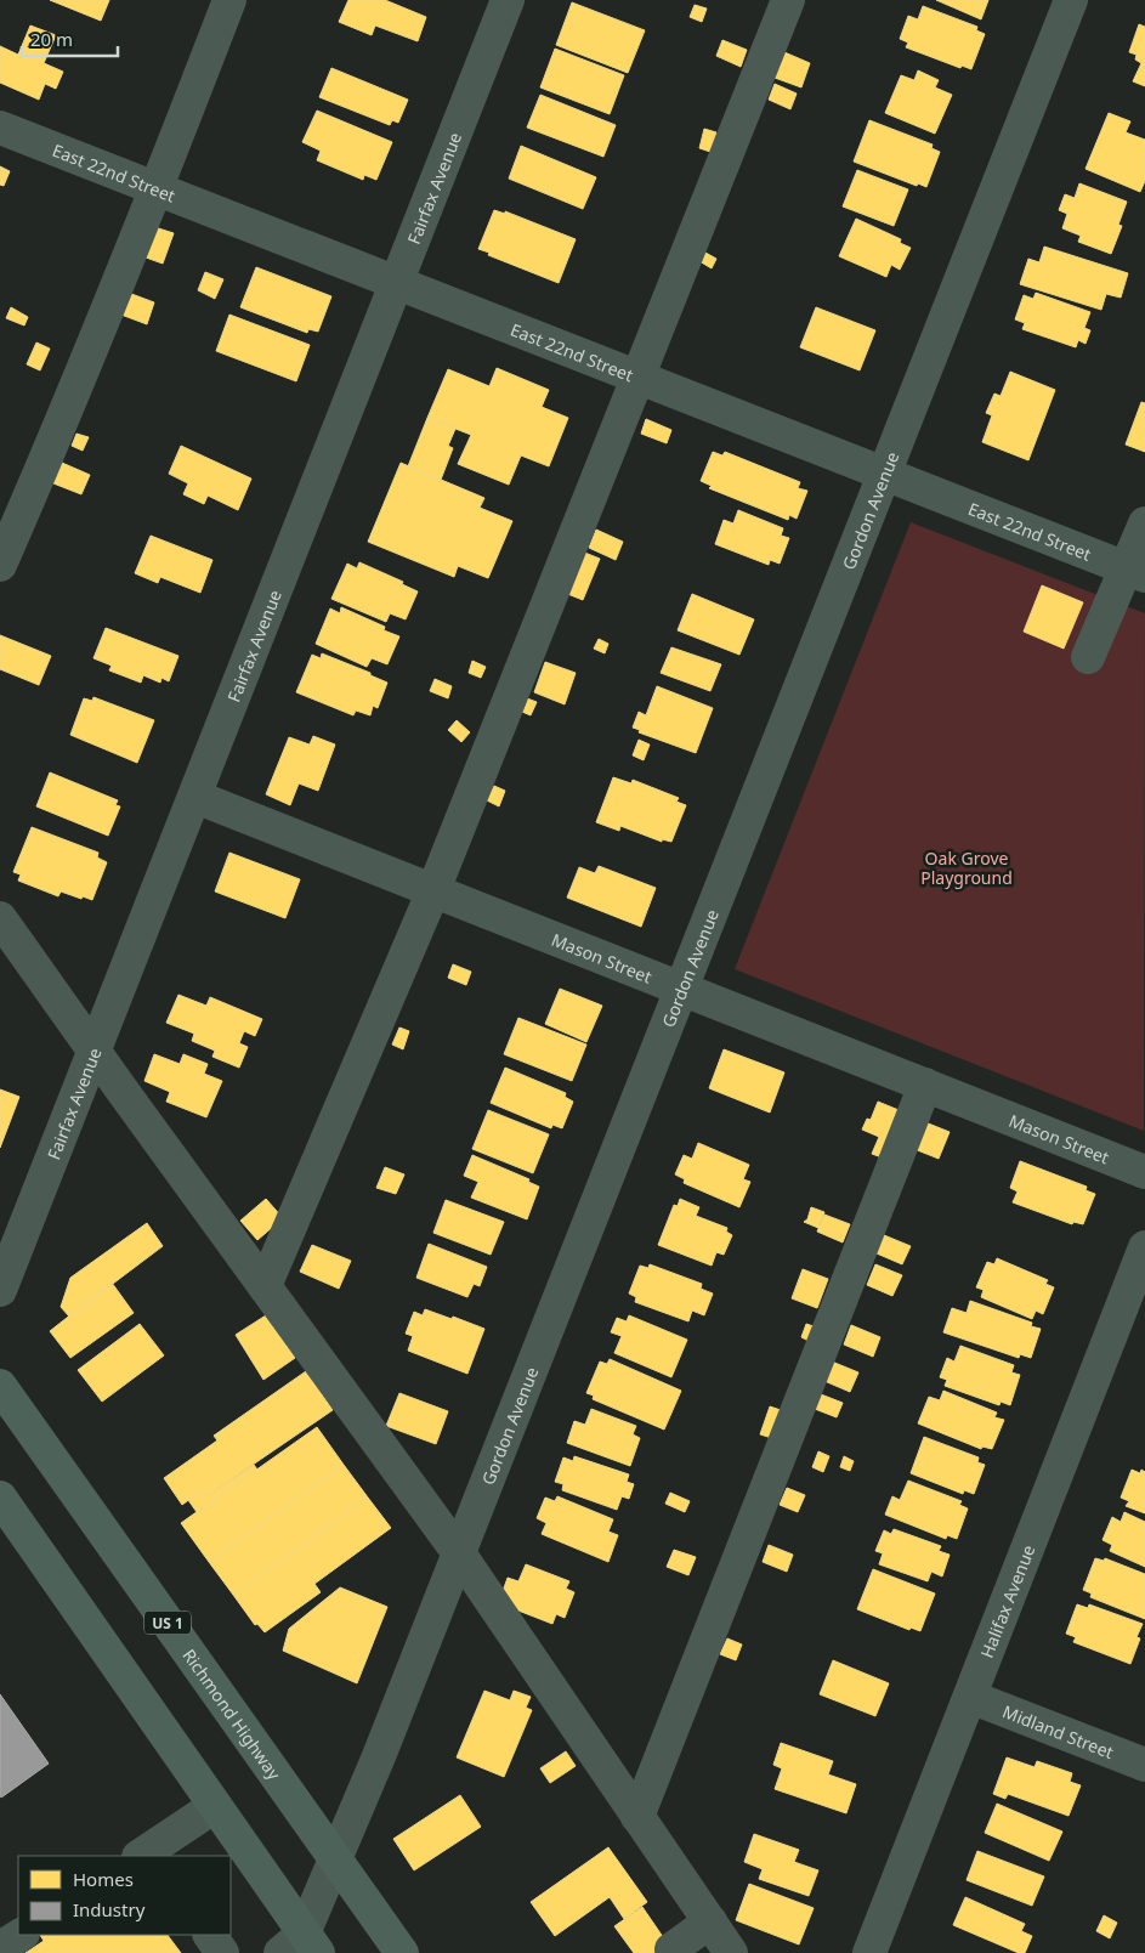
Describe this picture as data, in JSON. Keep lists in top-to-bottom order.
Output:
{
  "streets": {
    "main road": ["US 1", "Richmond Highway"],
    "street": [
      "East 22nd Street",
      "Fairfax Avenue",
      "Gordon Avenue",
      "Mason Street",
      "Halifax Avenue",
      "Midland Street"
    ]
  },
  "crossings": [
    ["East 22nd Street", "Fairfax Avenue"],
    ["East 22nd Street", "Gordon Avenue"],
    ["Fairfax Avenue", "Mason Street"],
    ["Gordon Avenue", "Mason Street"],
    ["Gordon Avenue", "Richmond Highway"],
    ["Halifax Avenue", "Midland Street"]
  ],
  "parks": ["Oak Grove Playground"],
  "legend": ["Homes", "Industry"],
  "scale_bar": "20 m"
}
